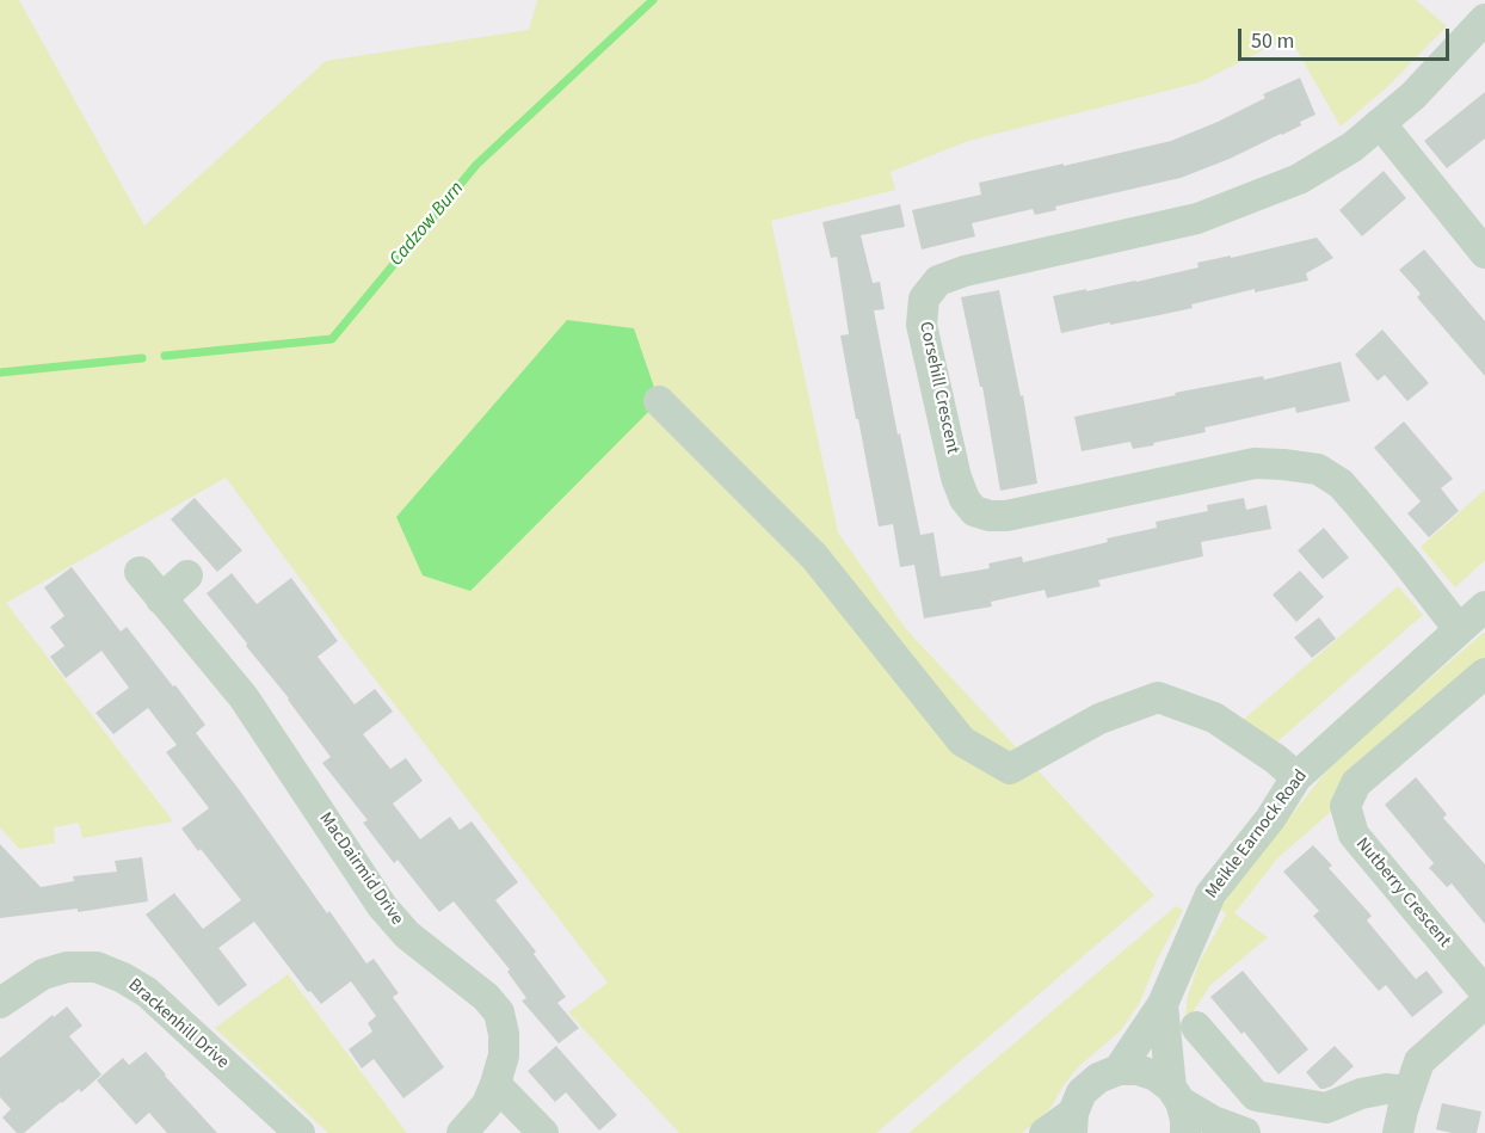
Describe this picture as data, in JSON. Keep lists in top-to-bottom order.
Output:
{
  "streets": {
    "street": [
      "Corsehill Crescent",
      "Meikle Earnock Road",
      "MacDairmid Drive",
      "Nutberry Crescent",
      "Brackenhill Drive"
    ]
  },
  "crossings": [
    ["Corsehill Crescent", "Meikle Earnock Road"]
  ],
  "water": ["Cadzow Burn"],
  "scale_bar": "50 m"
}
